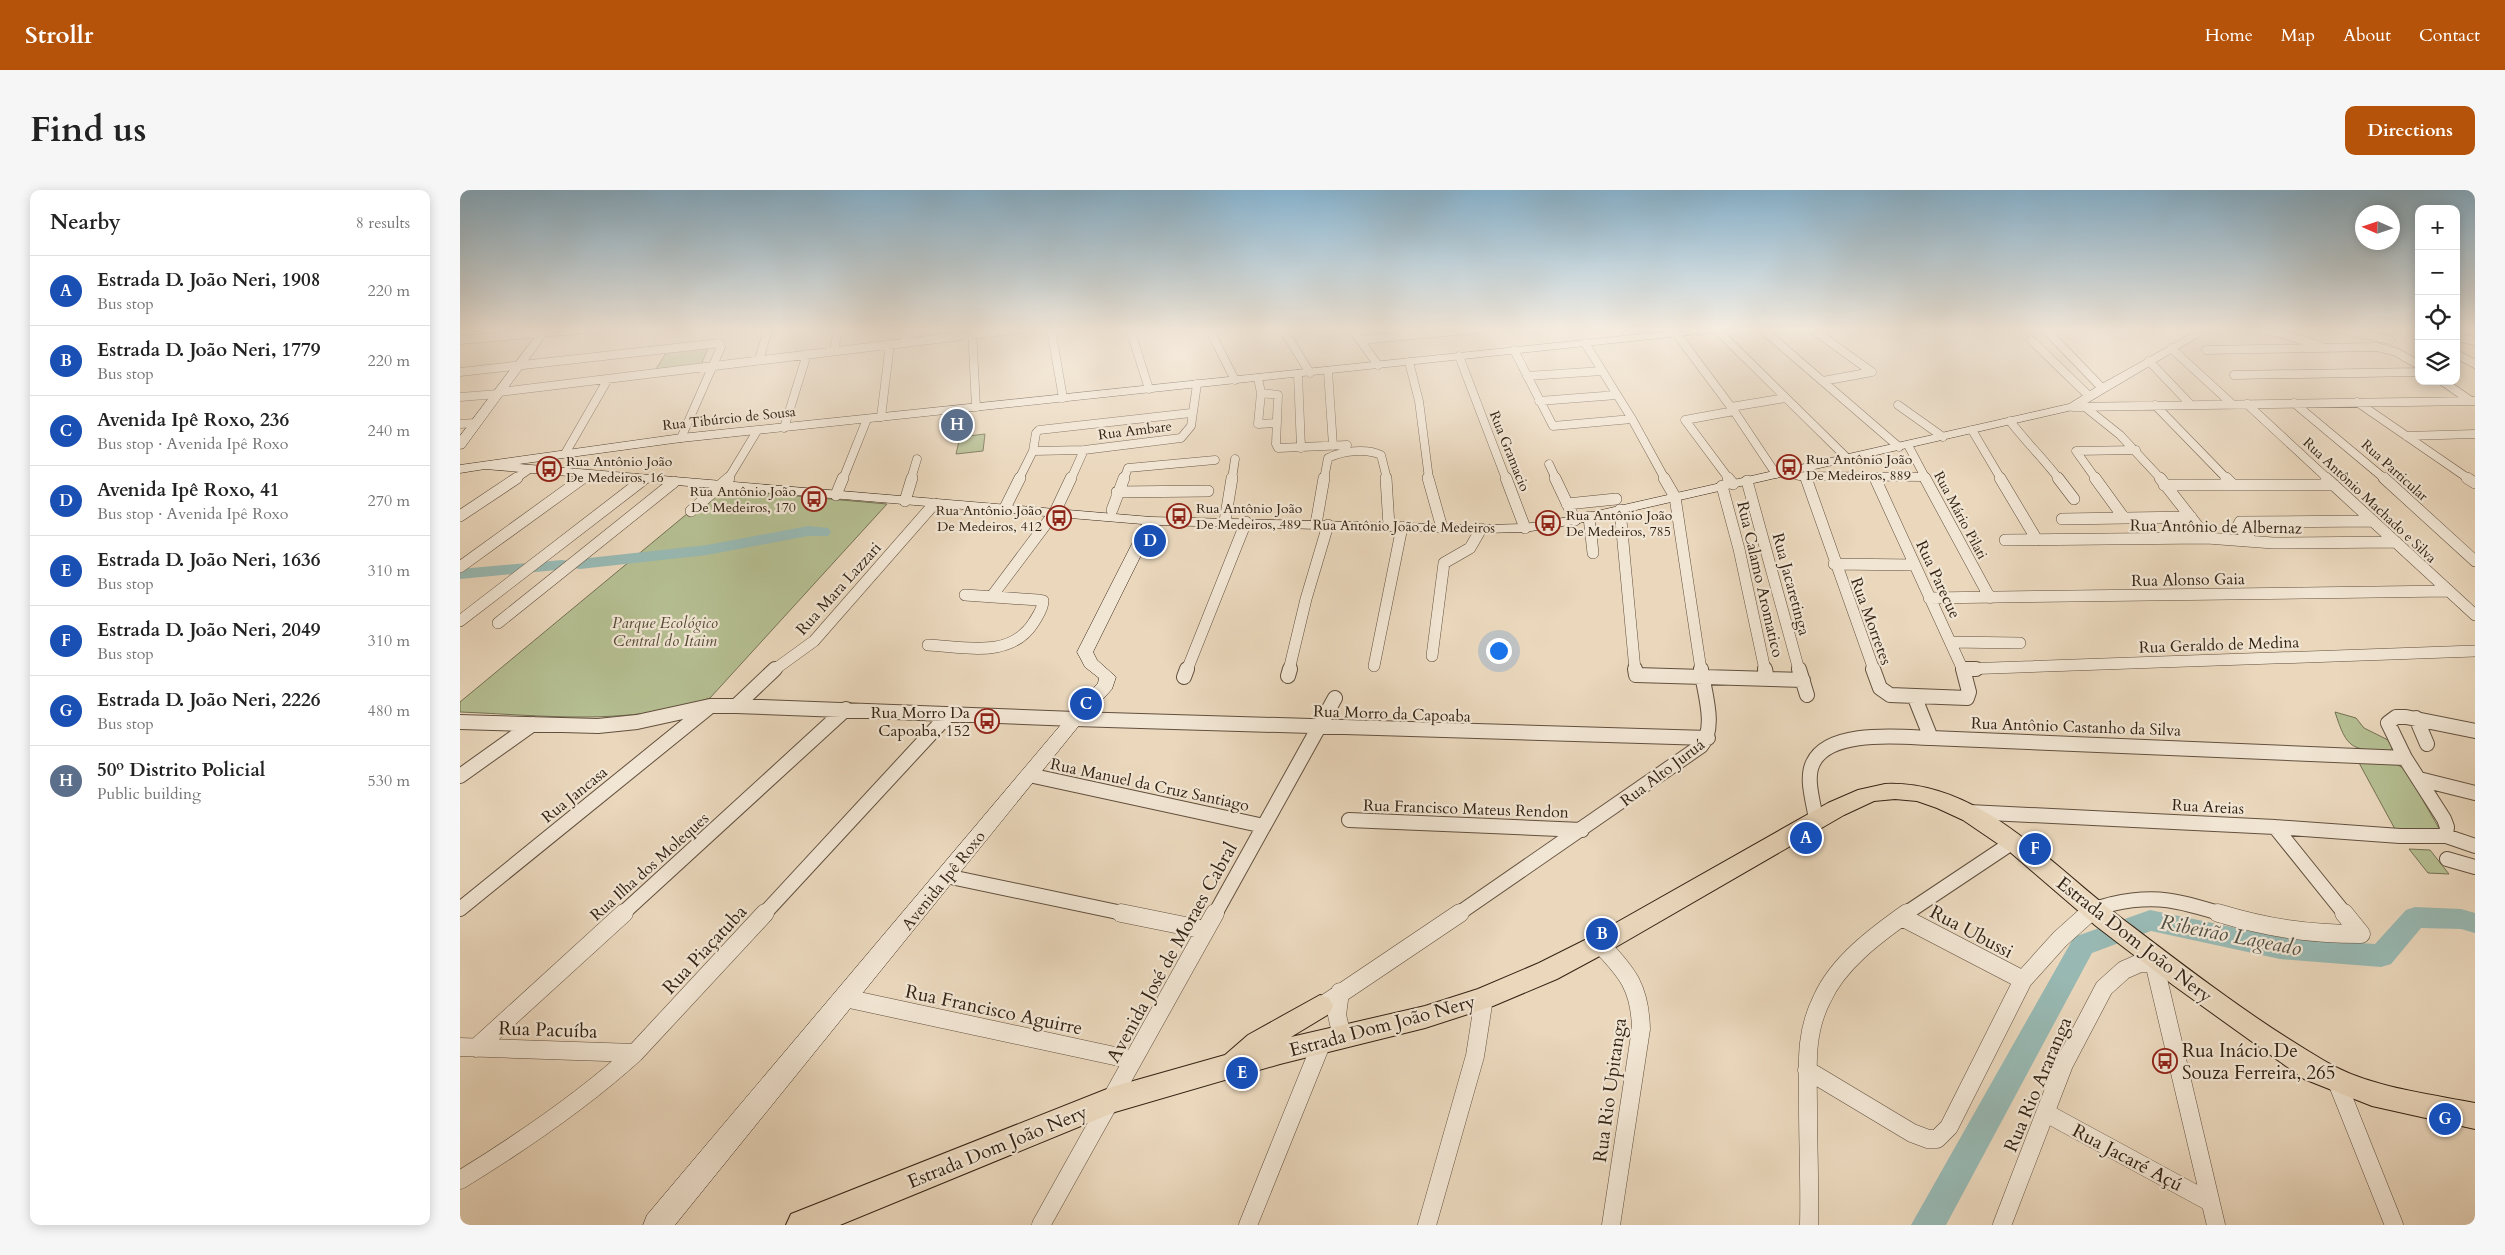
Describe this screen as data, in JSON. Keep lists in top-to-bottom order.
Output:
{
  "streets": {
    "main road": ["Estrada Dom João Nery"],
    "street": [
      "Rua Tibúrcio de Sousa",
      "Rua Ambare",
      "Rua Gramacio",
      "Rua Particular",
      "Rua Antônio Machado e Silva",
      "Rua Mário Pilati",
      "Rua Antônio João de Medeiros",
      "Rua Antônio de Albernaz",
      "Rua Calamo Aromatico",
      "Rua Parecue",
      "Rua Alonso Gaia",
      "Rua Jacaretinga",
      "Rua Mara Lazzari",
      "Rua Morretes",
      "Rua Geraldo de Medina",
      "Rua Morro da Capoaba",
      "Rua Antônio Castanho da Silva",
      "Rua Alto Juruá",
      "Rua Manuel da Cruz Santiago",
      "Rua Jancasa",
      "Rua Areias",
      "Rua Francisco Mateus Rendon",
      "Rua Ilha dos Moleques",
      "Avenida Ipê Roxo",
      "Rua Ubussi",
      "Rua Piaçatuba",
      "Avenida José de Moraes Cabral",
      "Rua Francisco Aguirre",
      "Rua Pacuíba",
      "Rua Rio Araranga",
      "Rua Rio Upitanga",
      "Rua Jacaré Açú"
    ]
  },
  "crossings": [
    ["Rua Tibúrcio de Sousa", "Rua Ambare"],
    ["Rua Tibúrcio de Sousa", "Rua Antônio João de Medeiros"],
    ["Rua Gramacio", "Rua Antônio João de Medeiros"],
    ["Rua Antônio Machado e Silva", "Rua Antônio de Albernaz"],
    ["Rua Antônio Machado e Silva", "Rua Alonso Gaia"],
    ["Rua Mário Pilati", "Rua Antônio João de Medeiros"],
    ["Rua Mário Pilati", "Rua Alonso Gaia"],
    ["Rua Antônio João de Medeiros", "Rua Calamo Aromatico"],
    ["Rua Antônio João de Medeiros", "Rua Jacaretinga"],
    ["Rua Antônio João de Medeiros", "Rua Mara Lazzari"],
    ["Rua Antônio João de Medeiros", "Rua Alto Juruá"],
    ["Rua Antônio João de Medeiros", "Avenida Ipê Roxo"],
    ["Rua Calamo Aromatico", "Rua Jacaretinga"],
    ["Rua Parecue", "Rua Alonso Gaia"],
    ["Rua Parecue", "Rua Morretes"],
    ["Rua Parecue", "Rua Geraldo de Medina"],
    ["Rua Mara Lazzari", "Rua Morro da Capoaba"],
    ["Rua Morro da Capoaba", "Rua Alto Juruá"],
    ["Rua Morro da Capoaba", "Rua Jancasa"],
    ["Rua Morro da Capoaba", "Rua Ilha dos Moleques"],
    ["Rua Morro da Capoaba", "Avenida Ipê Roxo"],
    ["Rua Morro da Capoaba", "Rua Piaçatuba"],
    ["Rua Morro da Capoaba", "Avenida José de Moraes Cabral"],
    ["Rua Antônio Castanho da Silva", "Estrada Dom João Nery"],
    ["Rua Alto Juruá", "Rua Francisco Mateus Rendon"],
    ["Rua Alto Juruá", "Estrada Dom João Nery"],
    ["Rua Manuel da Cruz Santiago", "Avenida Ipê Roxo"],
    ["Rua Manuel da Cruz Santiago", "Avenida José de Moraes Cabral"],
    ["Rua Areias", "Estrada Dom João Nery"],
    ["Rua Ilha dos Moleques", "Rua Pacuíba"],
    ["Avenida Ipê Roxo", "Rua Francisco Aguirre"],
    ["Estrada Dom João Nery", "Avenida José de Moraes Cabral"],
    ["Estrada Dom João Nery", "Rua Rio Araranga"],
    ["Estrada Dom João Nery", "Rua Rio Upitanga"],
    ["Rua Piaçatuba", "Rua Pacuíba"],
    ["Avenida José de Moraes Cabral", "Rua Francisco Aguirre"],
    ["Rua Rio Araranga", "Rua Jacaré Açú"]
  ],
  "water": ["Ribeirão Lageado"],
  "parks": ["Parque Ecológico Central do Itaim"],
  "places": {
    "bus stop": [
      "Rua Antônio João De Medeiros, 889",
      "Rua Antônio João De Medeiros, 16",
      "Rua Antônio João De Medeiros, 170",
      "Rua Antônio João De Medeiros, 489",
      "Rua Antônio João De Medeiros, 412",
      "Rua Antônio João De Medeiros, 785",
      "Rua Morro Da Capoaba, 152",
      "Rua Inácio De Souza Ferreira, 265"
    ]
  },
  "north": "left",
  "page": {
    "header": "Strollr",
    "nav": [
      "Home",
      "Map",
      "About",
      "Contact"
    ],
    "title": "Find us",
    "buttons": "Directions",
    "heading": ["Nearby", "8 results"],
    "map_buttons": ["+", "−"],
    "list": [
      {
        "mark": "A",
        "name": "Estrada D. João Neri, 1908",
        "note": "Bus stop",
        "value": "220 m"
      },
      {
        "mark": "B",
        "name": "Estrada D. João Neri, 1779",
        "note": "Bus stop",
        "value": "220 m"
      },
      {
        "mark": "C",
        "name": "Avenida Ipê Roxo, 236",
        "note": "Bus stop · Avenida Ipê Roxo",
        "value": "240 m"
      },
      {
        "mark": "D",
        "name": "Avenida Ipê Roxo, 41",
        "note": "Bus stop · Avenida Ipê Roxo",
        "value": "270 m"
      },
      {
        "mark": "E",
        "name": "Estrada D. João Neri, 1636",
        "note": "Bus stop",
        "value": "310 m"
      },
      {
        "mark": "F",
        "name": "Estrada D. João Neri, 2049",
        "note": "Bus stop",
        "value": "310 m"
      },
      {
        "mark": "G",
        "name": "Estrada D. João Neri, 2226",
        "note": "Bus stop",
        "value": "480 m"
      },
      {
        "mark": "H",
        "name": "50º Distrito Policial",
        "note": "Public building",
        "value": "530 m"
      }
    ],
    "pins": [
      "H",
      "D",
      "C",
      "A",
      "F",
      "B",
      "E",
      "G"
    ]
  }
}
